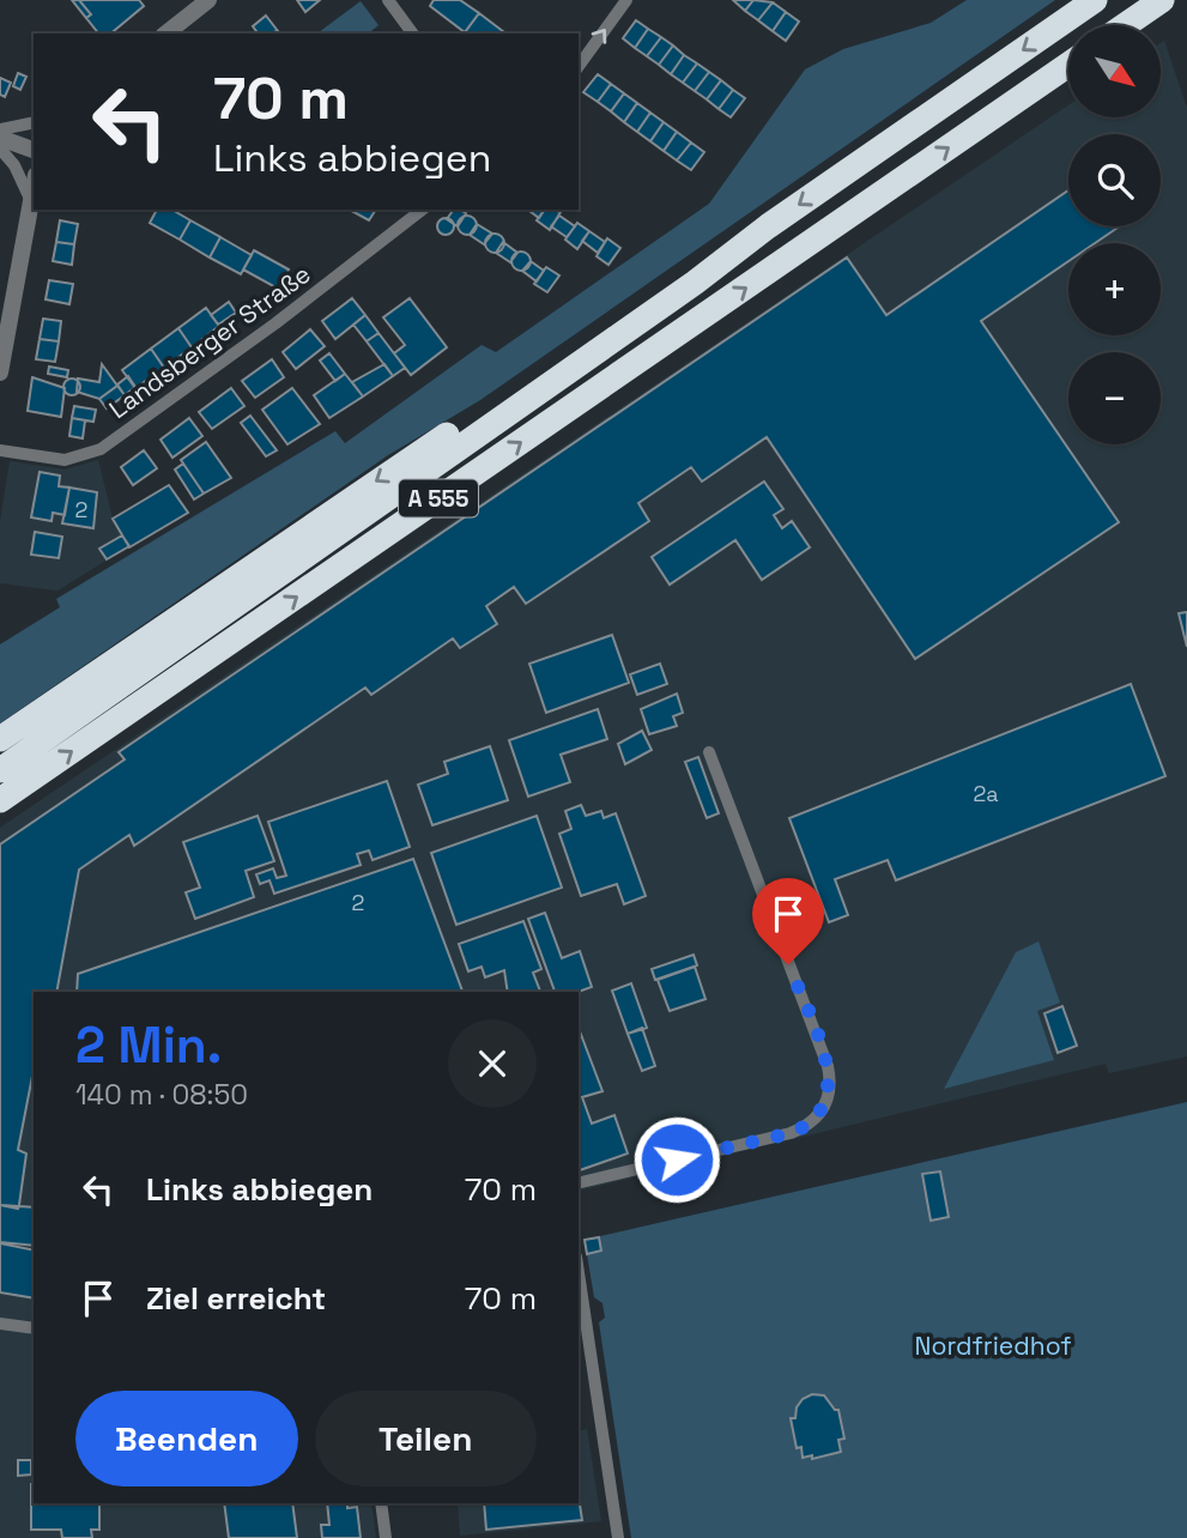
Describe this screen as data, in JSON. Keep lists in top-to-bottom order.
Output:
{
  "streets": {
    "highway": ["A 555"],
    "street": ["Landsberger Straße"]
  },
  "parks": ["Nordfriedhof"],
  "house_numbers": ["2", "2a", "2"],
  "north": "bottom right",
  "page": {
    "map_buttons": ["+", "−"],
    "turn": ["70 m", "Links abbiegen"],
    "heading": ["2 Min.", "140 m · 08:50"],
    "list": [
      {
        "name": "Links abbiegen",
        "value": "70 m"
      },
      {
        "name": "Ziel erreicht",
        "value": "70 m"
      }
    ],
    "buttons": ["Beenden", "Teilen"]
  }
}
